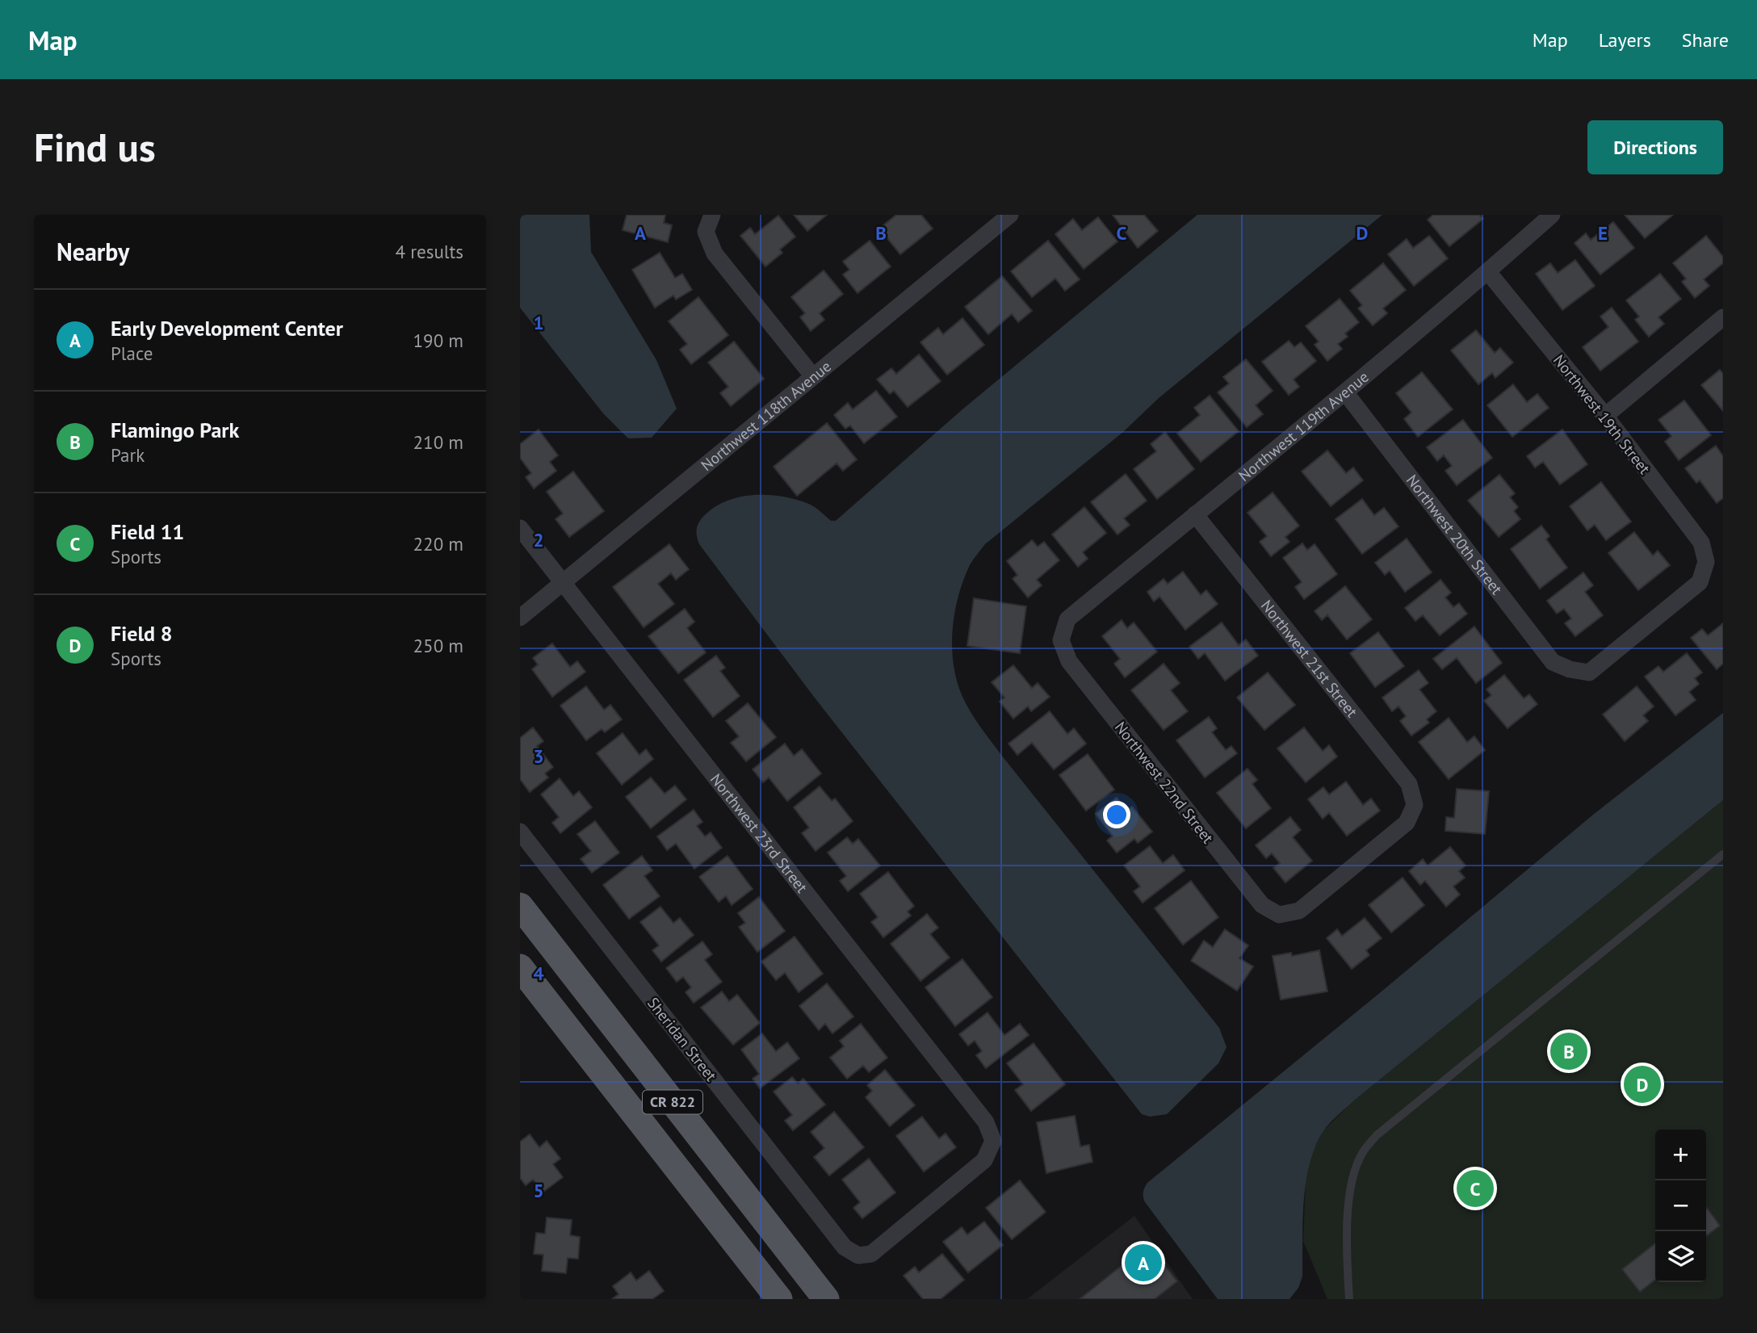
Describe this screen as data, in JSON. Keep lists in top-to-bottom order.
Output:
{
  "streets": {
    "main road": ["CR 822"],
    "street": [
      "Northwest 19th Street",
      "Northwest 118th Avenue",
      "Northwest 119th Avenue",
      "Northwest 20th Street",
      "Northwest 21st Street",
      "Northwest 22nd Street",
      "Northwest 23rd Street",
      "Sheridan Street"
    ]
  },
  "crossings": [
    ["Northwest 19th Street", "Northwest 119th Avenue"],
    ["Northwest 19th Street", "Northwest 20th Street"],
    ["Northwest 118th Avenue", "Northwest 23rd Street"],
    ["Northwest 119th Avenue", "Northwest 20th Street"],
    ["Northwest 119th Avenue", "Northwest 21st Street"],
    ["Northwest 119th Avenue", "Northwest 22nd Street"],
    ["Northwest 21st Street", "Northwest 22nd Street"],
    ["Northwest 23rd Street", "Sheridan Street"]
  ],
  "page": {
    "header": "Map",
    "nav": ["Map", "Layers", "Share"],
    "buttons": "Directions",
    "title": "Find us",
    "heading": ["Nearby", "4 results"],
    "list": [
      {
        "mark": "A",
        "name": "Early Development Center",
        "note": "Place",
        "value": "190 m"
      },
      {
        "mark": "B",
        "name": "Flamingo Park",
        "note": "Park",
        "value": "210 m"
      },
      {
        "mark": "C",
        "name": "Field 11",
        "note": "Sports",
        "value": "220 m"
      },
      {
        "mark": "D",
        "name": "Field 8",
        "note": "Sports",
        "value": "250 m"
      }
    ],
    "pins": [
      "B",
      "D",
      "C",
      "A"
    ],
    "map_buttons": ["+", "−"]
  },
  "grid": {
    "columns": [
      "A",
      "B",
      "C",
      "D",
      "E"
    ],
    "rows": [
      "1",
      "2",
      "3",
      "4",
      "5"
    ]
  }
}
